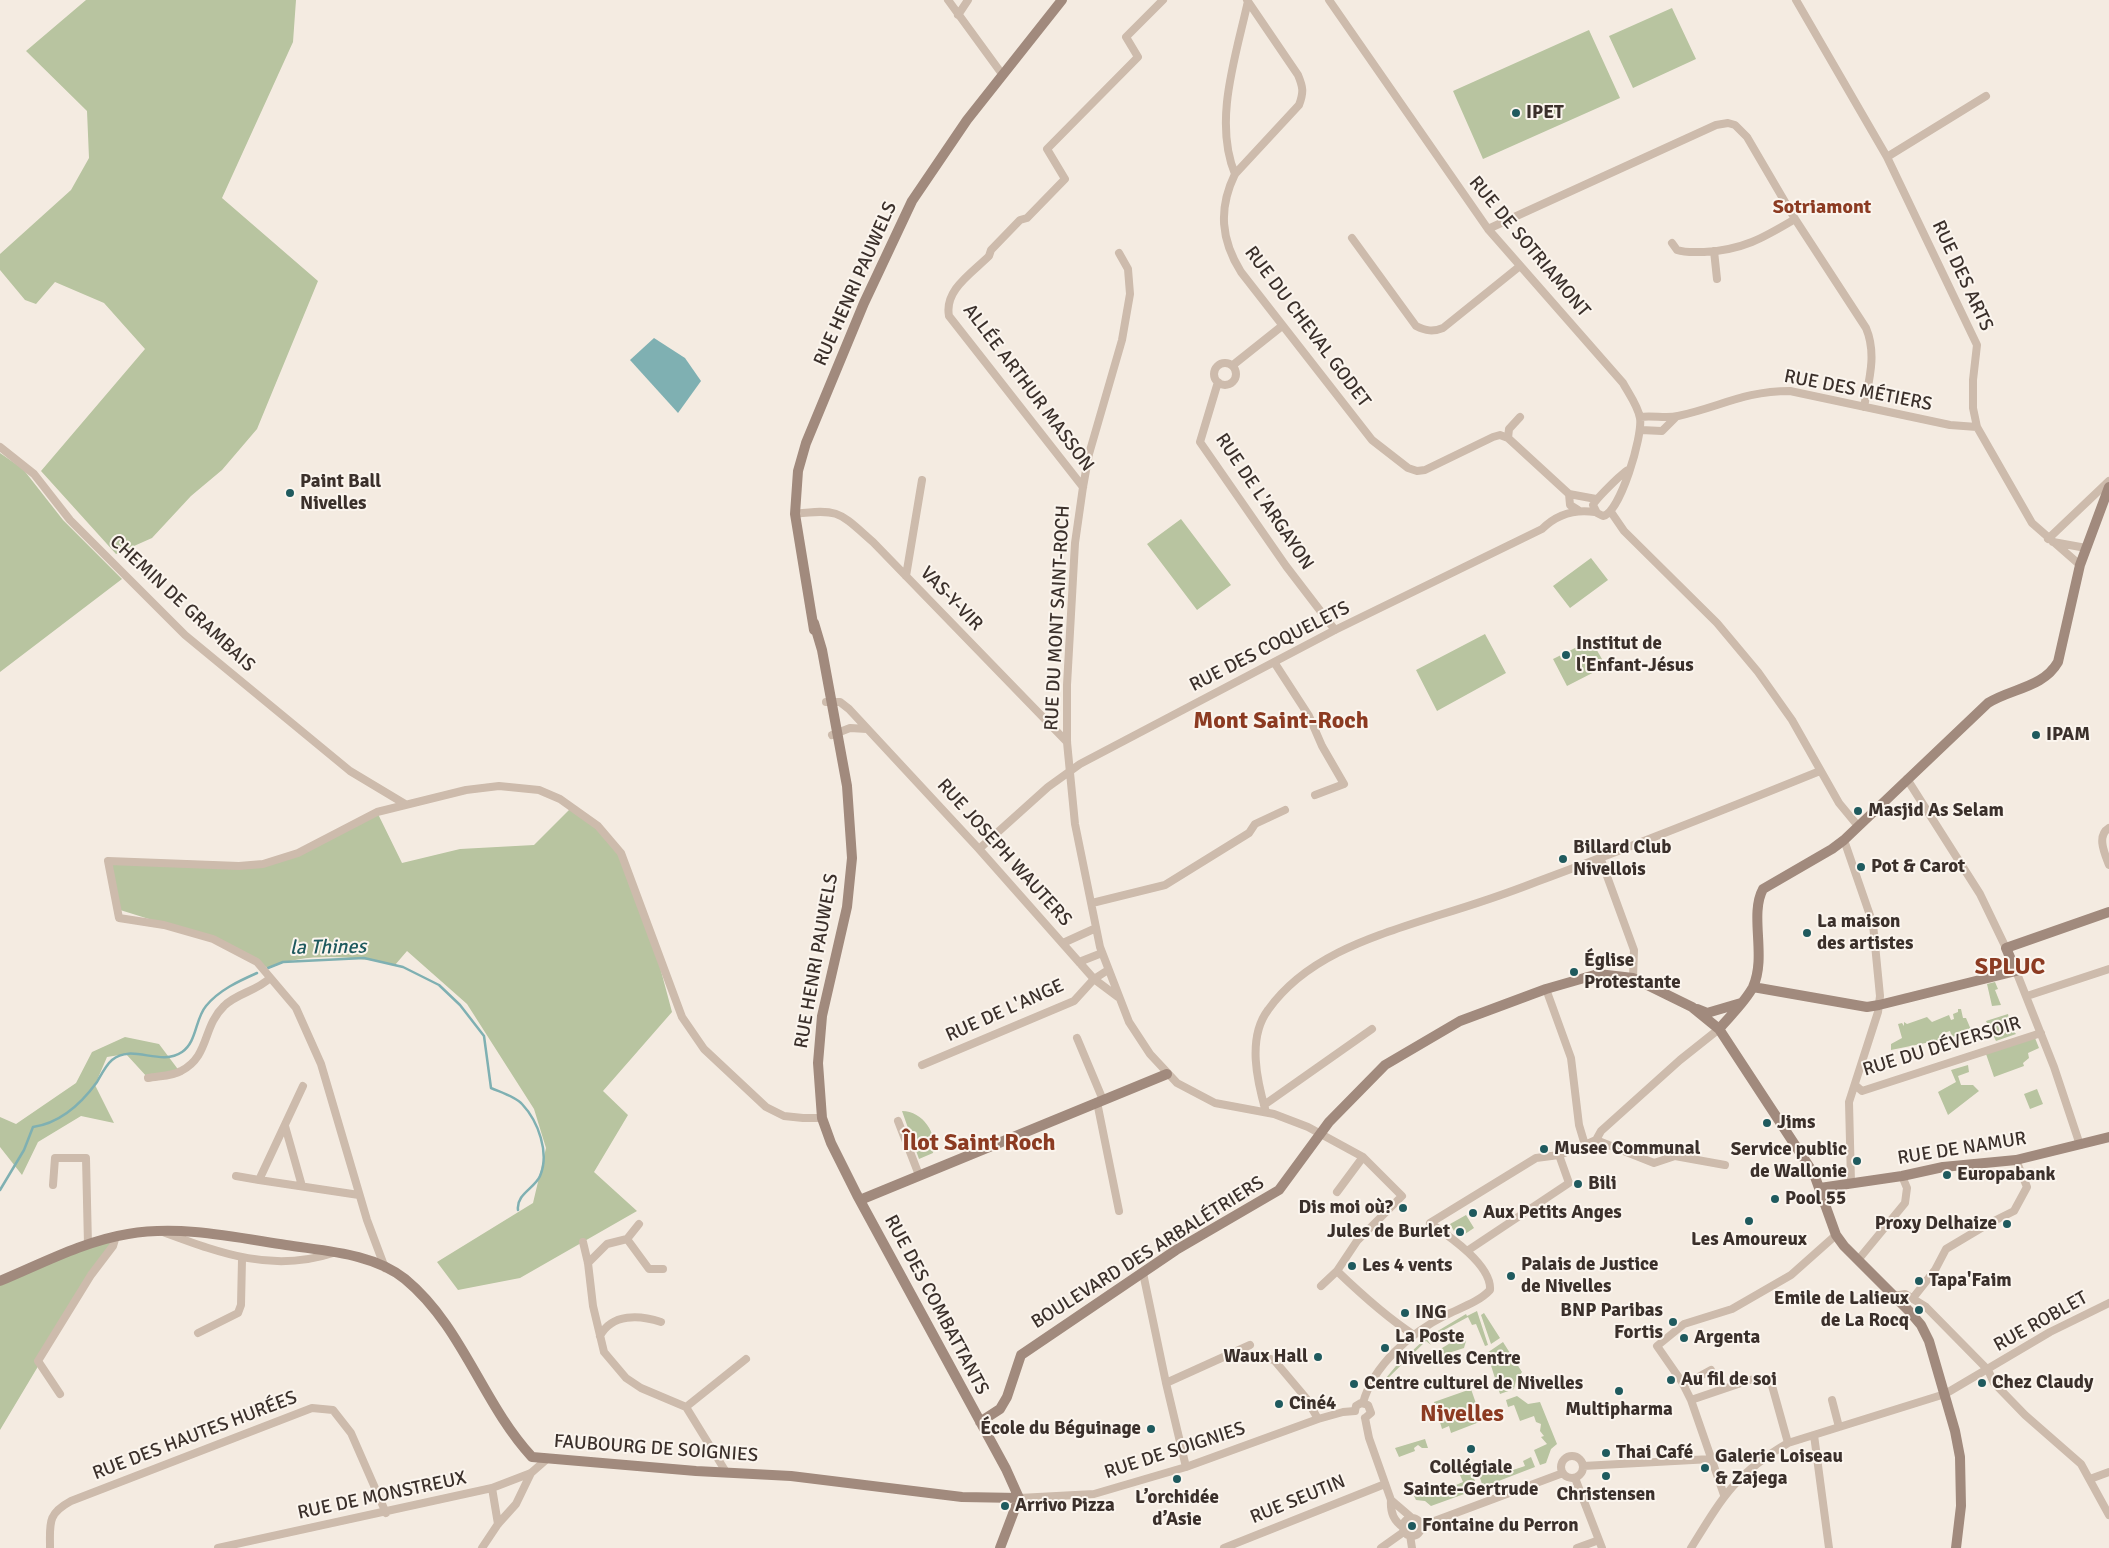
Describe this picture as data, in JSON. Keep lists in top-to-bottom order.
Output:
{
  "streets": {
    "main road": [
      "RUE HENRI PAUWELS",
      "RUE DE NAMUR",
      "BOULEVARD DES ARBALÉTRIERS",
      "RUE DES COMBATTANTS",
      "FAUBOURG DE SOIGNIES"
    ],
    "street": [
      "RUE DE SOTRIAMONT",
      "RUE DES ARTS",
      "RUE DU CHEVAL GODET",
      "ALLÉE ARTHUR MASSON",
      "RUE DES MÉTIERS",
      "RUE DE L'ARGAYON",
      "VAS-Y-VIR",
      "CHEMIN DE GRAMBAIS",
      "RUE DU MONT SAINT-ROCH",
      "RUE DES COQUELETS",
      "RUE JOSEPH WAUTERS",
      "RUE DE L'ANGE",
      "RUE DU DÉVERSOIR",
      "RUE ROBLET",
      "RUE DES HAUTES HURÉES",
      "RUE DE SOIGNIES",
      "RUE DE MONSTREUX",
      "RUE SEUTIN"
    ]
  },
  "crossings": [
    ["RUE DE SOTRIAMONT", "RUE DES COQUELETS"],
    ["RUE DES ARTS", "RUE DES MÉTIERS"],
    ["RUE HENRI PAUWELS", "VAS-Y-VIR"],
    ["RUE HENRI PAUWELS", "RUE JOSEPH WAUTERS"],
    ["RUE HENRI PAUWELS", "RUE DES COMBATTANTS"],
    ["ALLÉE ARTHUR MASSON", "RUE DU MONT SAINT-ROCH"],
    ["RUE DE L'ARGAYON", "RUE DES COQUELETS"],
    ["VAS-Y-VIR", "RUE DU MONT SAINT-ROCH"],
    ["RUE DU MONT SAINT-ROCH", "RUE DES COQUELETS"],
    ["RUE DU MONT SAINT-ROCH", "RUE JOSEPH WAUTERS"],
    ["RUE DU MONT SAINT-ROCH", "RUE DE L'ANGE"],
    ["RUE DU MONT SAINT-ROCH", "BOULEVARD DES ARBALÉTRIERS"],
    ["RUE DES COQUELETS", "RUE JOSEPH WAUTERS"],
    ["RUE JOSEPH WAUTERS", "RUE DE L'ANGE"],
    ["BOULEVARD DES ARBALÉTRIERS", "RUE DES COMBATTANTS"],
    ["RUE DES COMBATTANTS", "FAUBOURG DE SOIGNIES"],
    ["RUE DES COMBATTANTS", "RUE DE SOIGNIES"],
    ["RUE DES HAUTES HURÉES", "RUE DE MONSTREUX"],
    ["FAUBOURG DE SOIGNIES", "RUE DE SOIGNIES"],
    ["FAUBOURG DE SOIGNIES", "RUE DE MONSTREUX"]
  ],
  "districts": [
    "Sotriamont",
    "Mont Saint-Roch",
    "SPLUC",
    "Îlot Saint Roch",
    "Nivelles"
  ],
  "water": ["la Thines"],
  "places": [
    "IPET",
    "Paint Ball Nivelles",
    "Institut de l'Enfant-Jésus",
    "IPAM",
    "Masjid As Selam",
    "Billard Club Nivellois",
    "Pot & Carot",
    "La maison des artistes",
    "Église Protestante",
    "Jims",
    "Musee Communal",
    "Service public de Wallonie",
    "Europabank",
    "Bili",
    "Pool 55",
    "Dis moi où?",
    "Aux Petits Anges",
    "Les Amoureux",
    "Proxy Delhaize",
    "Jules de Burlet",
    "Les 4 vents",
    "Palais de Justice de Nivelles",
    "Tapa'Faim",
    "Emile de Lalieux de La Rocq",
    "ING",
    "BNP Paribas Fortis",
    "Argenta",
    "La Poste Nivelles Centre",
    "Waux Hall",
    "Au fil de soi",
    "Chez Claudy",
    "Centre culturel de Nivelles",
    "Multipharma",
    "Ciné4",
    "École du Béguinage",
    "Collégiale Sainte-Gertrude",
    "Thai Café",
    "Galerie Loiseau & Zajega",
    "Christensen",
    "L’orchidée d’Asie",
    "Arrivo Pizza",
    "Fontaine du Perron"
  ]
}
